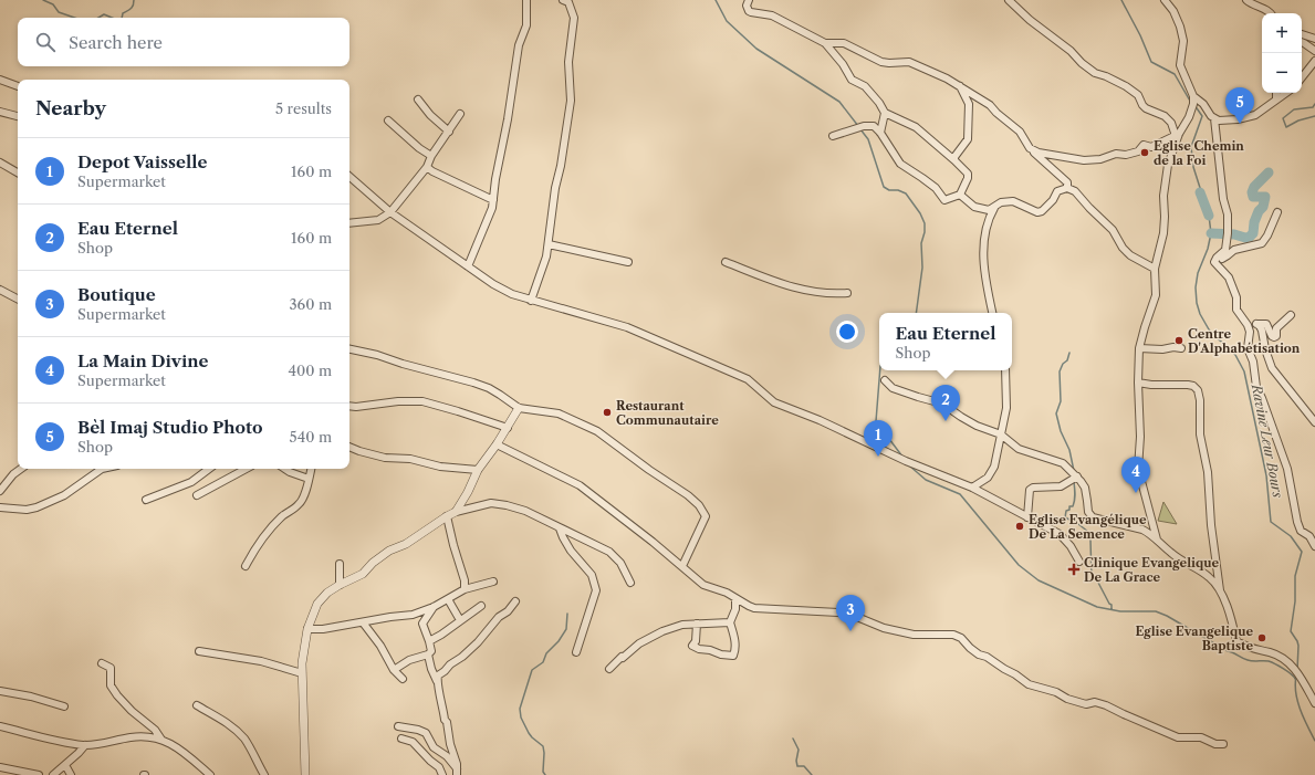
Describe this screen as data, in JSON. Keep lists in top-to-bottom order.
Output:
{
  "water": ["Ravine Leur Bours"],
  "places": {
    "other": [
      "Eglise Chemin de la Foi",
      "Centre D'Alphabétisation",
      "Restaurant Communautaire",
      "Eglise Evangélique De La Semence",
      "Eglise Evangelique Baptiste"
    ],
    "health": ["Clinique Evangelique De La Grace"]
  },
  "page": {
    "map_buttons": ["+", "−"],
    "search": "Search here",
    "heading": ["Nearby", "5 results"],
    "pins": [
      "5",
      "2",
      "1",
      "4",
      "3"
    ],
    "list": [
      {
        "mark": "1",
        "name": "Depot Vaisselle",
        "note": "Supermarket",
        "value": "160 m"
      },
      {
        "mark": "2",
        "name": "Eau Eternel",
        "note": "Shop",
        "value": "160 m"
      },
      {
        "mark": "3",
        "name": "Boutique",
        "note": "Supermarket",
        "value": "360 m"
      },
      {
        "mark": "4",
        "name": "La Main Divine",
        "note": "Supermarket",
        "value": "400 m"
      },
      {
        "mark": "5",
        "name": "Bèl Imaj Studio Photo",
        "note": "Shop",
        "value": "540 m"
      }
    ],
    "popup": ["Eau Eternel", "Shop"]
  }
}
